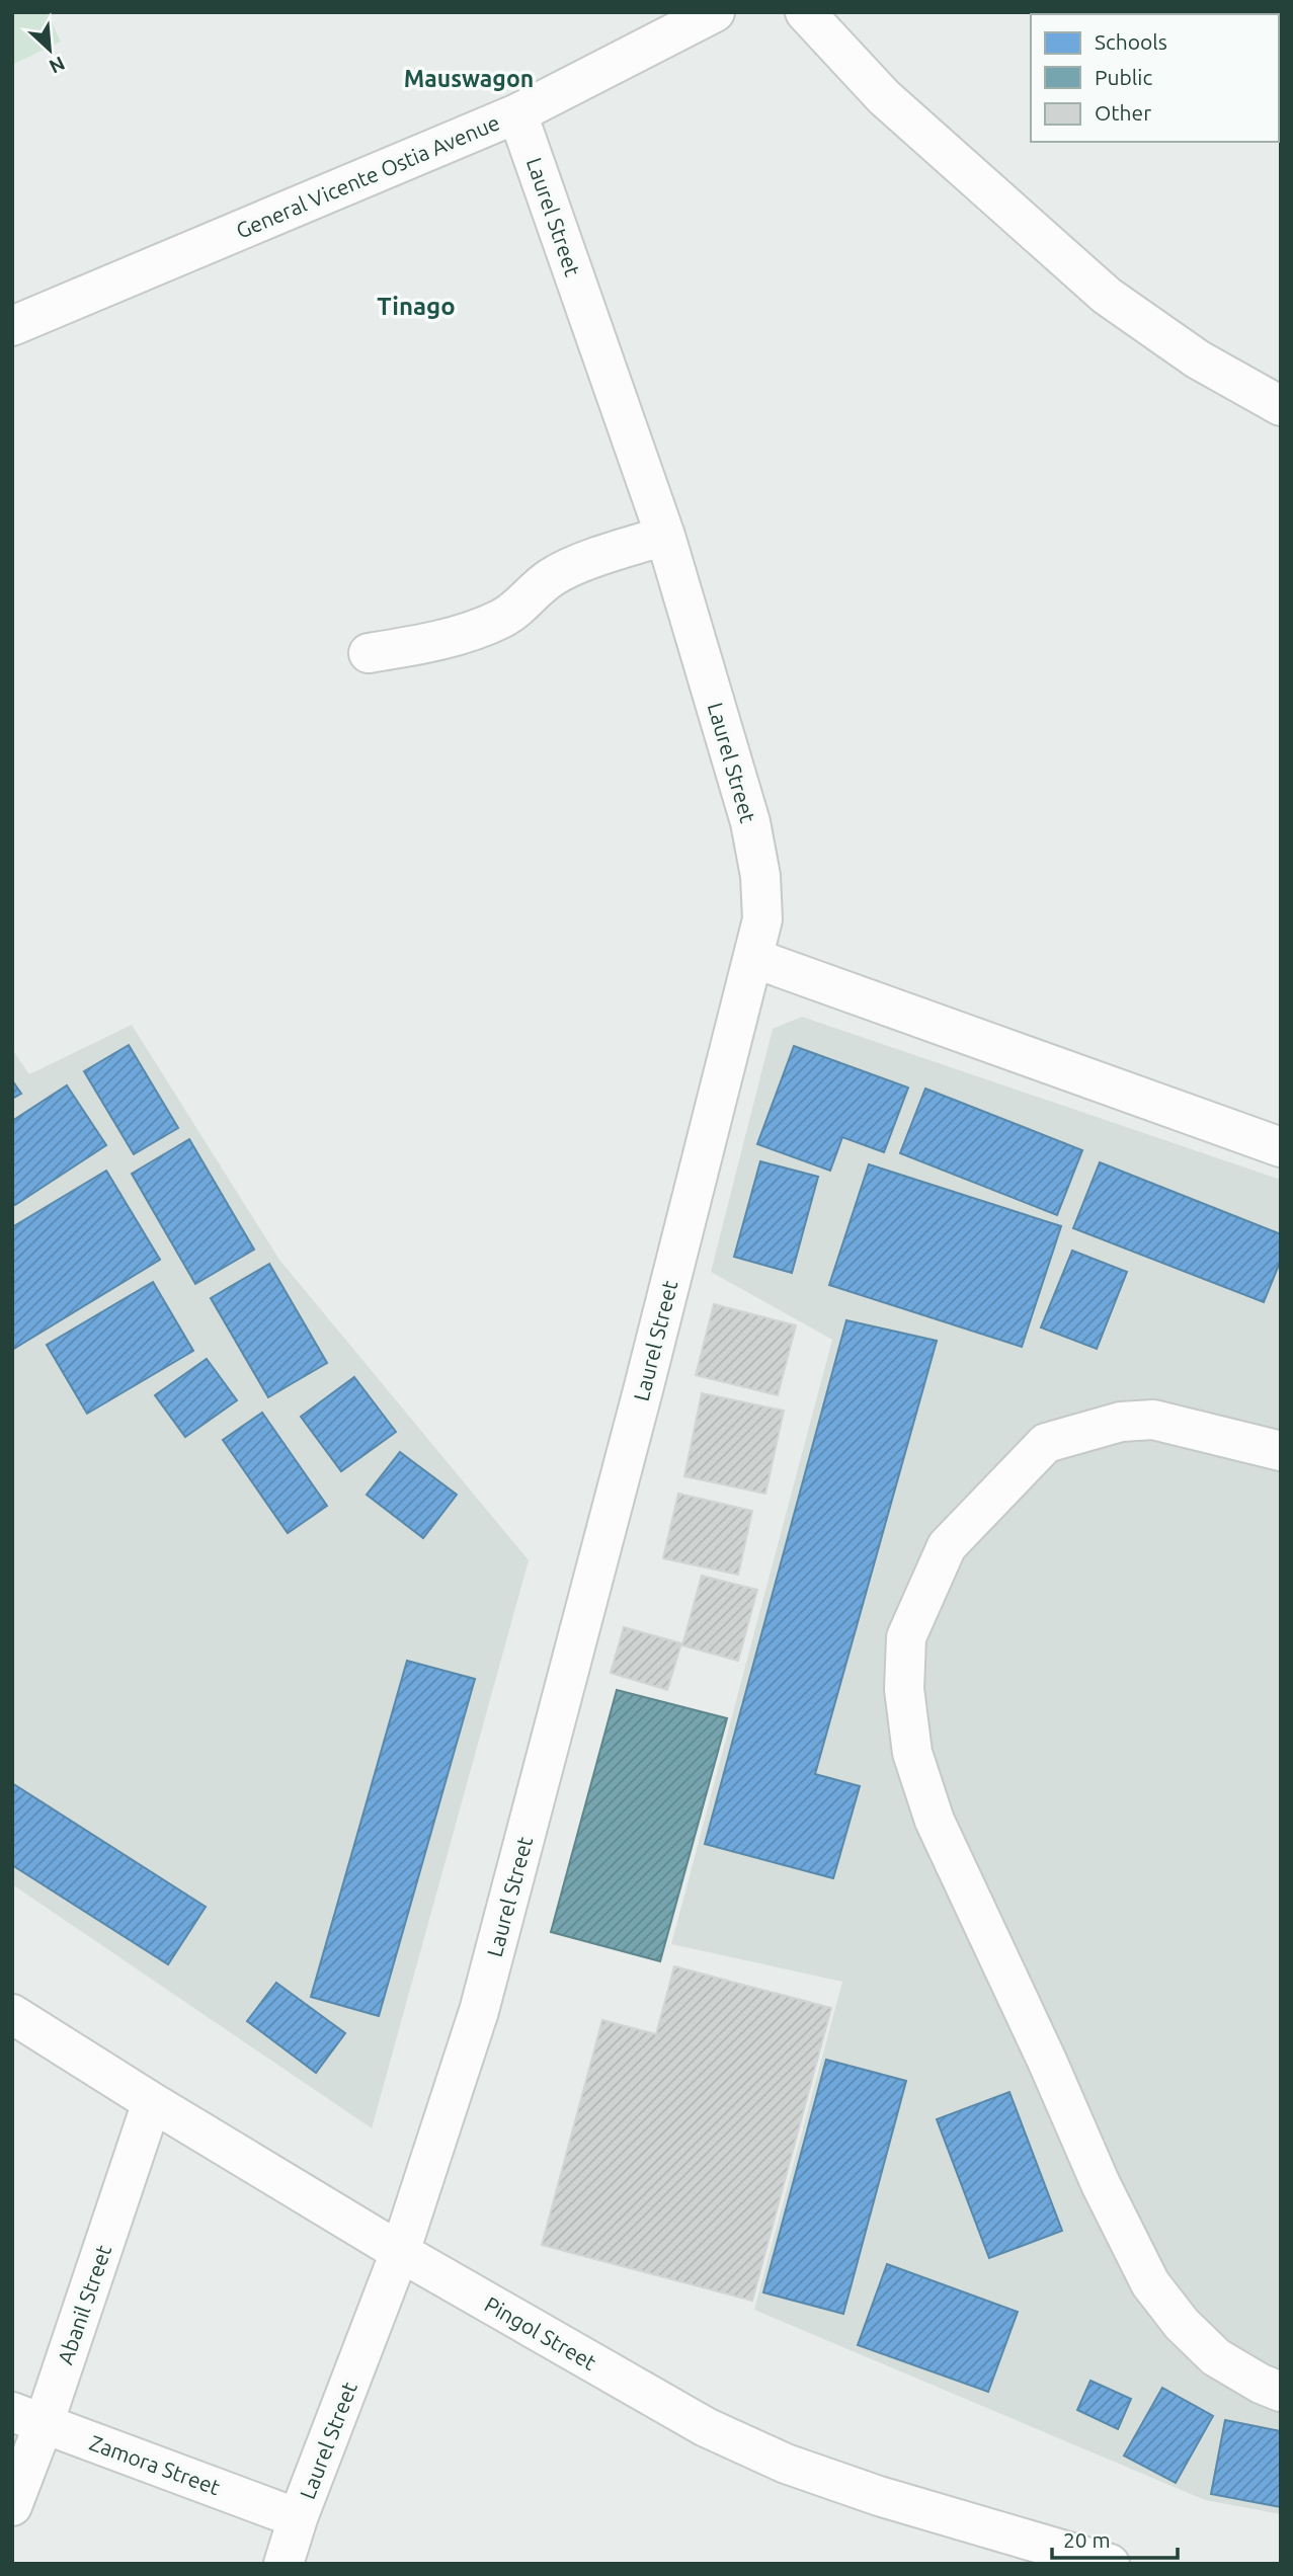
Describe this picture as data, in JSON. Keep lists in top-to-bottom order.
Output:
{
  "streets": {
    "street": [
      "General Vicente Ostia Avenue",
      "Laurel Street",
      "Abanil Street",
      "Pingol Street",
      "Zamora Street"
    ]
  },
  "crossings": [
    ["General Vicente Ostia Avenue", "Laurel Street"],
    ["Laurel Street", "Pingol Street"],
    ["Laurel Street", "Zamora Street"],
    ["Abanil Street", "Pingol Street"],
    ["Abanil Street", "Zamora Street"]
  ],
  "districts": ["Mauswagon", "Tinago"],
  "legend": ["Schools", "Public", "Other"],
  "scale_bar": "20 m",
  "north": "bottom right"
}
